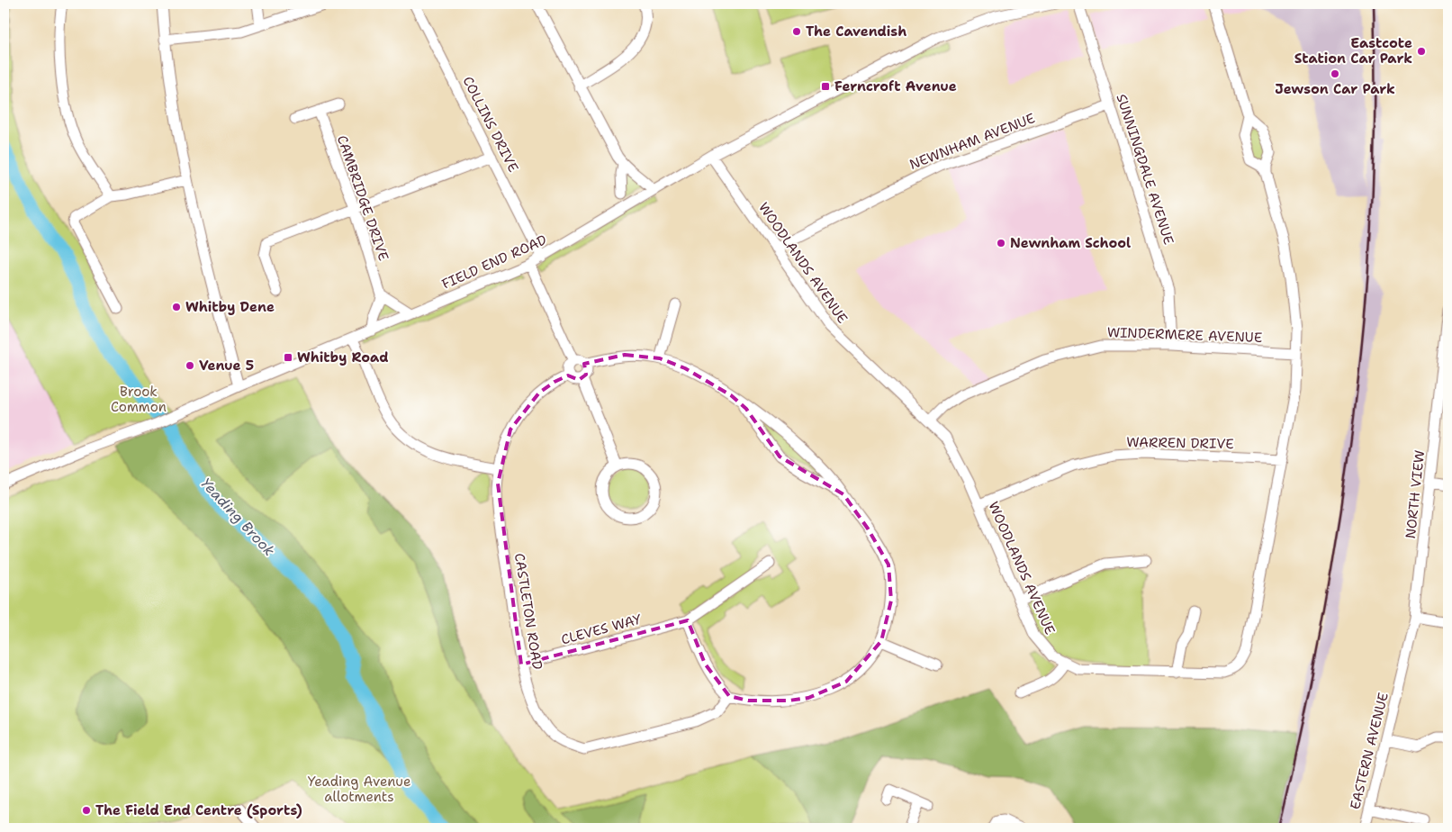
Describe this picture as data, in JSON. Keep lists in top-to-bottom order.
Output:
{
  "streets": {
    "street": [
      "COLLINS DRIVE",
      "NEWNHAM AVENUE",
      "SUNNINGDALE AVENUE",
      "CAMBRIDGE DRIVE",
      "FIELD END ROAD",
      "WOODLANDS AVENUE",
      "WINDERMERE AVENUE",
      "WARREN DRIVE",
      "NORTH VIEW",
      "CASTLETON ROAD",
      "CLEVES WAY",
      "EASTERN AVENUE"
    ]
  },
  "crossings": [
    ["COLLINS DRIVE", "FIELD END ROAD"],
    ["NEWNHAM AVENUE", "SUNNINGDALE AVENUE"],
    ["NEWNHAM AVENUE", "WOODLANDS AVENUE"],
    ["SUNNINGDALE AVENUE", "WINDERMERE AVENUE"],
    ["FIELD END ROAD", "WOODLANDS AVENUE"],
    ["WOODLANDS AVENUE", "WINDERMERE AVENUE"],
    ["WOODLANDS AVENUE", "WARREN DRIVE"],
    ["NORTH VIEW", "EASTERN AVENUE"],
    ["CASTLETON ROAD", "CLEVES WAY"]
  ],
  "water": ["Yeading Brook"],
  "parks": ["Brook Common", "Yeading Avenue allotments"],
  "places": {
    "other": [
      "The Cavendish",
      "Eastcote Station Car Park",
      "Jewson Car Park",
      "Newnham School",
      "Whitby Dene",
      "Venue 5",
      "The Field End Centre (Sports)"
    ],
    "transit": ["Ferncroft Avenue", "Whitby Road"]
  }
}
